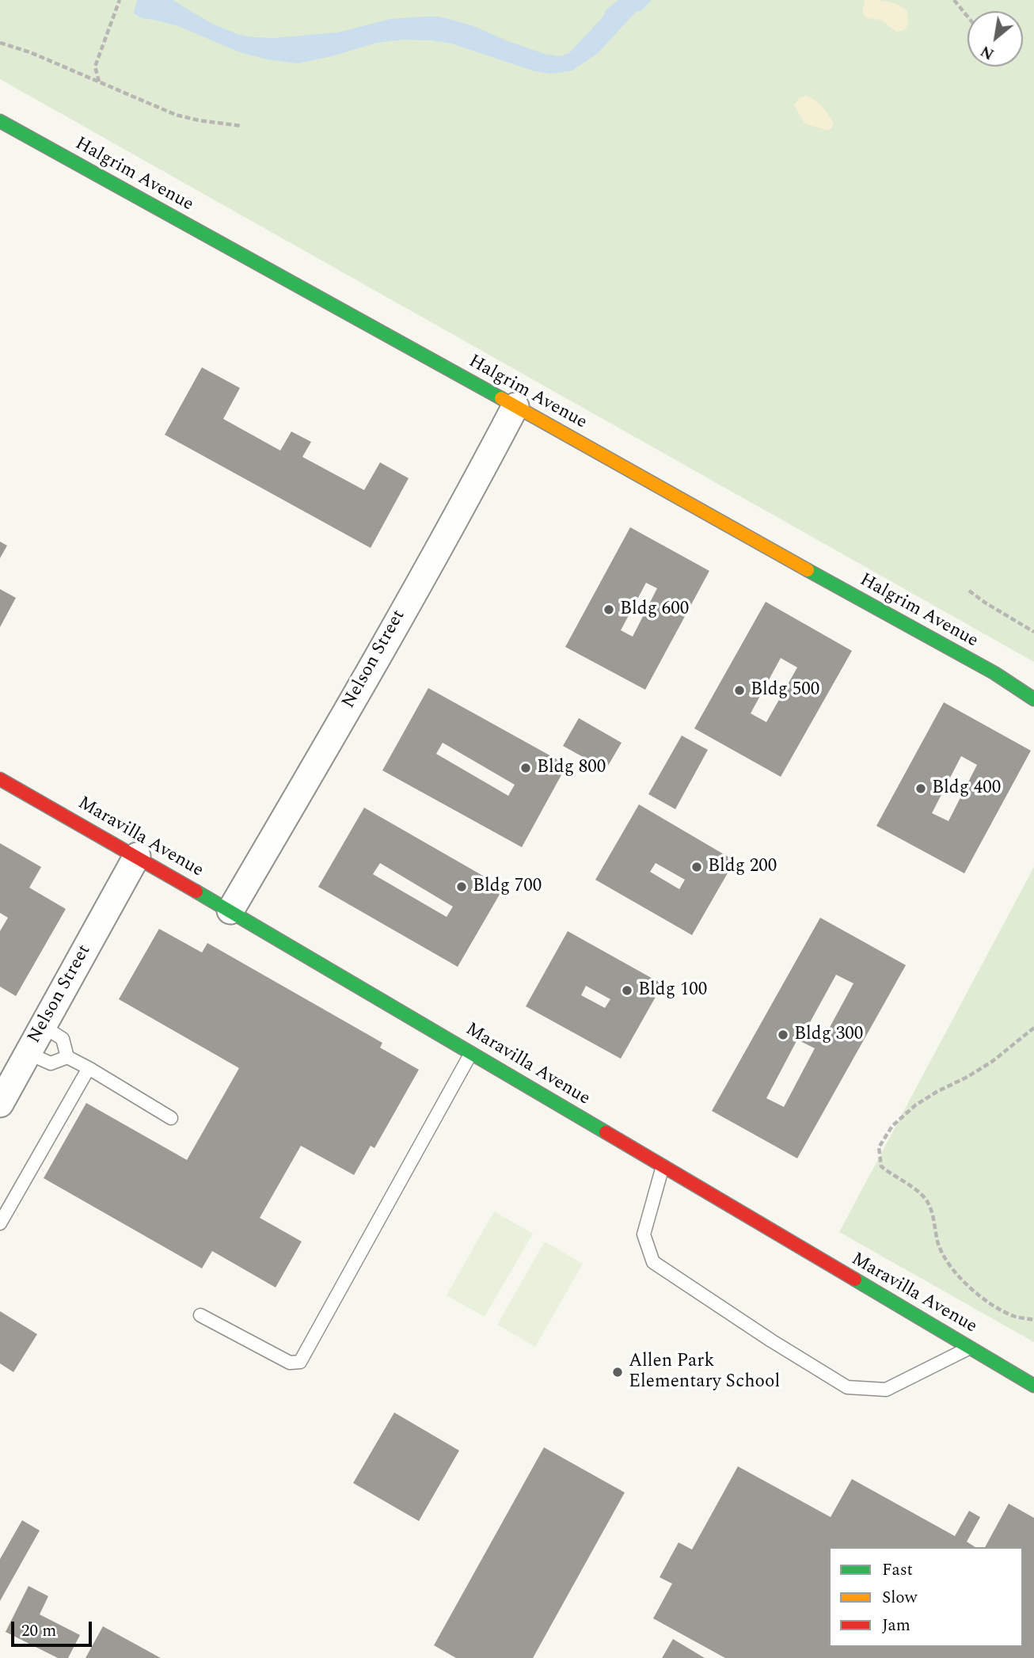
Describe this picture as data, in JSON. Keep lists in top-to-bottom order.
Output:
{
  "streets": {
    "street": ["Halgrim Avenue", "Nelson Street", "Maravilla Avenue"]
  },
  "crossings": [
    ["Halgrim Avenue", "Nelson Street"],
    ["Nelson Street", "Maravilla Avenue"]
  ],
  "places": [
    "Bldg 600",
    "Bldg 500",
    "Bldg 800",
    "Bldg 400",
    "Bldg 200",
    "Bldg 700",
    "Bldg 100",
    "Bldg 300",
    "Allen Park Elementary School"
  ],
  "legend": ["Fast", "Slow", "Jam"],
  "scale_bar": "20 m",
  "north": "bottom left"
}
